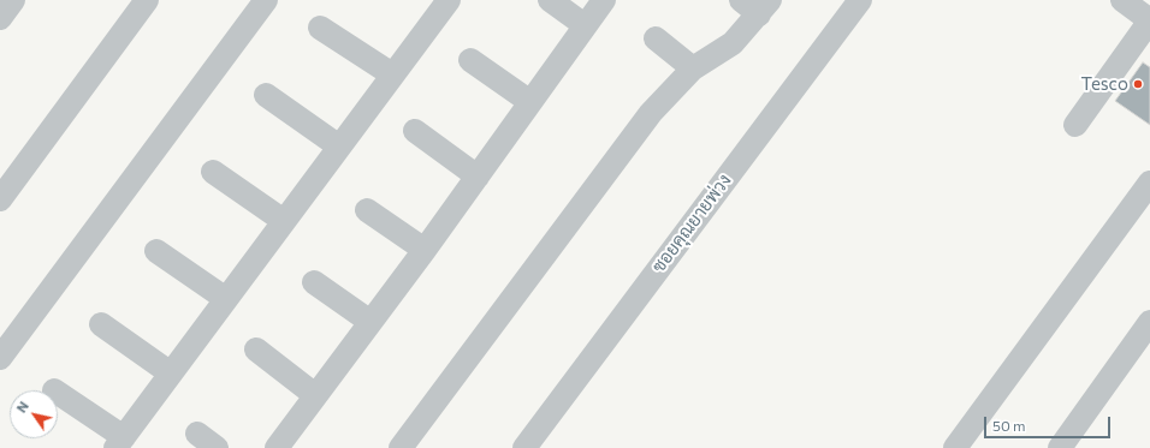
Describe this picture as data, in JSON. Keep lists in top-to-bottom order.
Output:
{
  "streets": {
    "street": ["ซอยคุณยายพ่วง"]
  },
  "places": ["Tesco"],
  "scale_bar": "50 m",
  "north": "top left"
}
